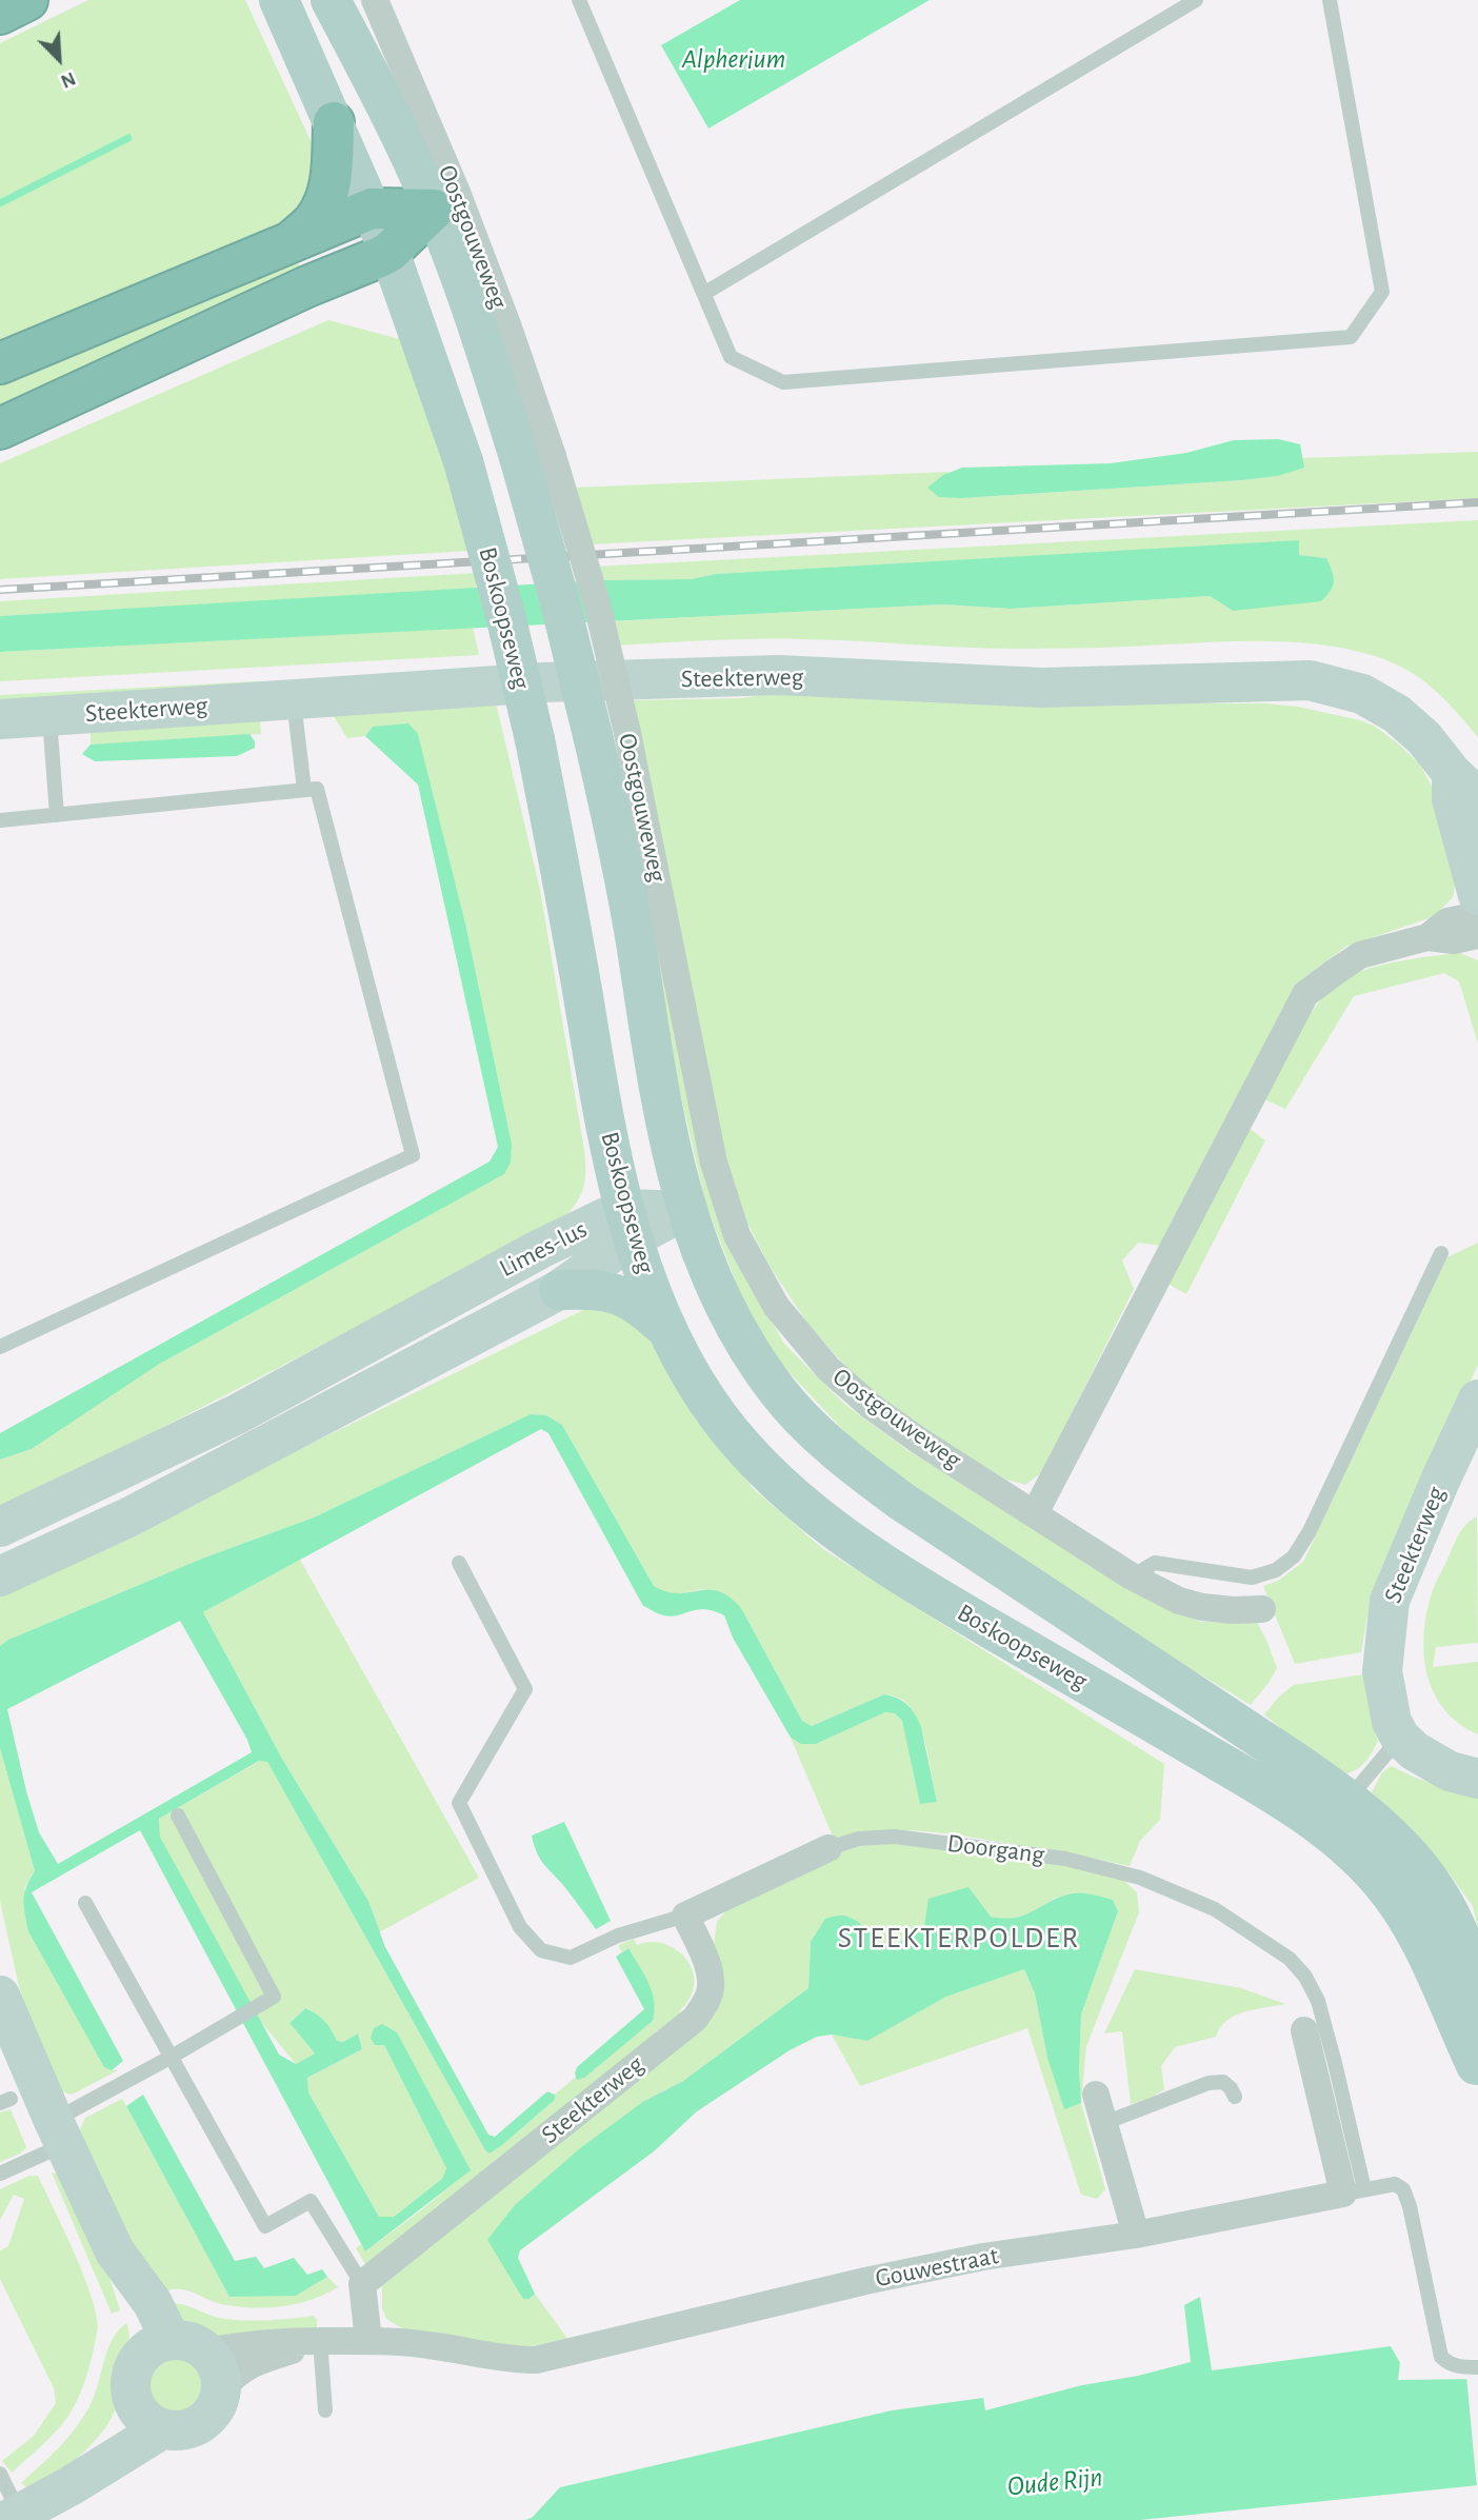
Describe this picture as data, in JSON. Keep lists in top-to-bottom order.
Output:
{
  "streets": {
    "main road": ["Boskoopseweg", "Steekterweg", "Limes-lus"],
    "street": ["Oostgouweweg", "Gouwestraat"],
    "lane": ["Doorgang"]
  },
  "crossings": [
    ["Oostgouweweg", "Boskoopseweg"],
    ["Boskoopseweg", "Limes-lus"],
    ["Doorgang", "Gouwestraat"]
  ],
  "districts": ["STEEKTERPOLDER"],
  "water": ["Alpherium", "Oude Rijn"],
  "north": "bottom right"
}
